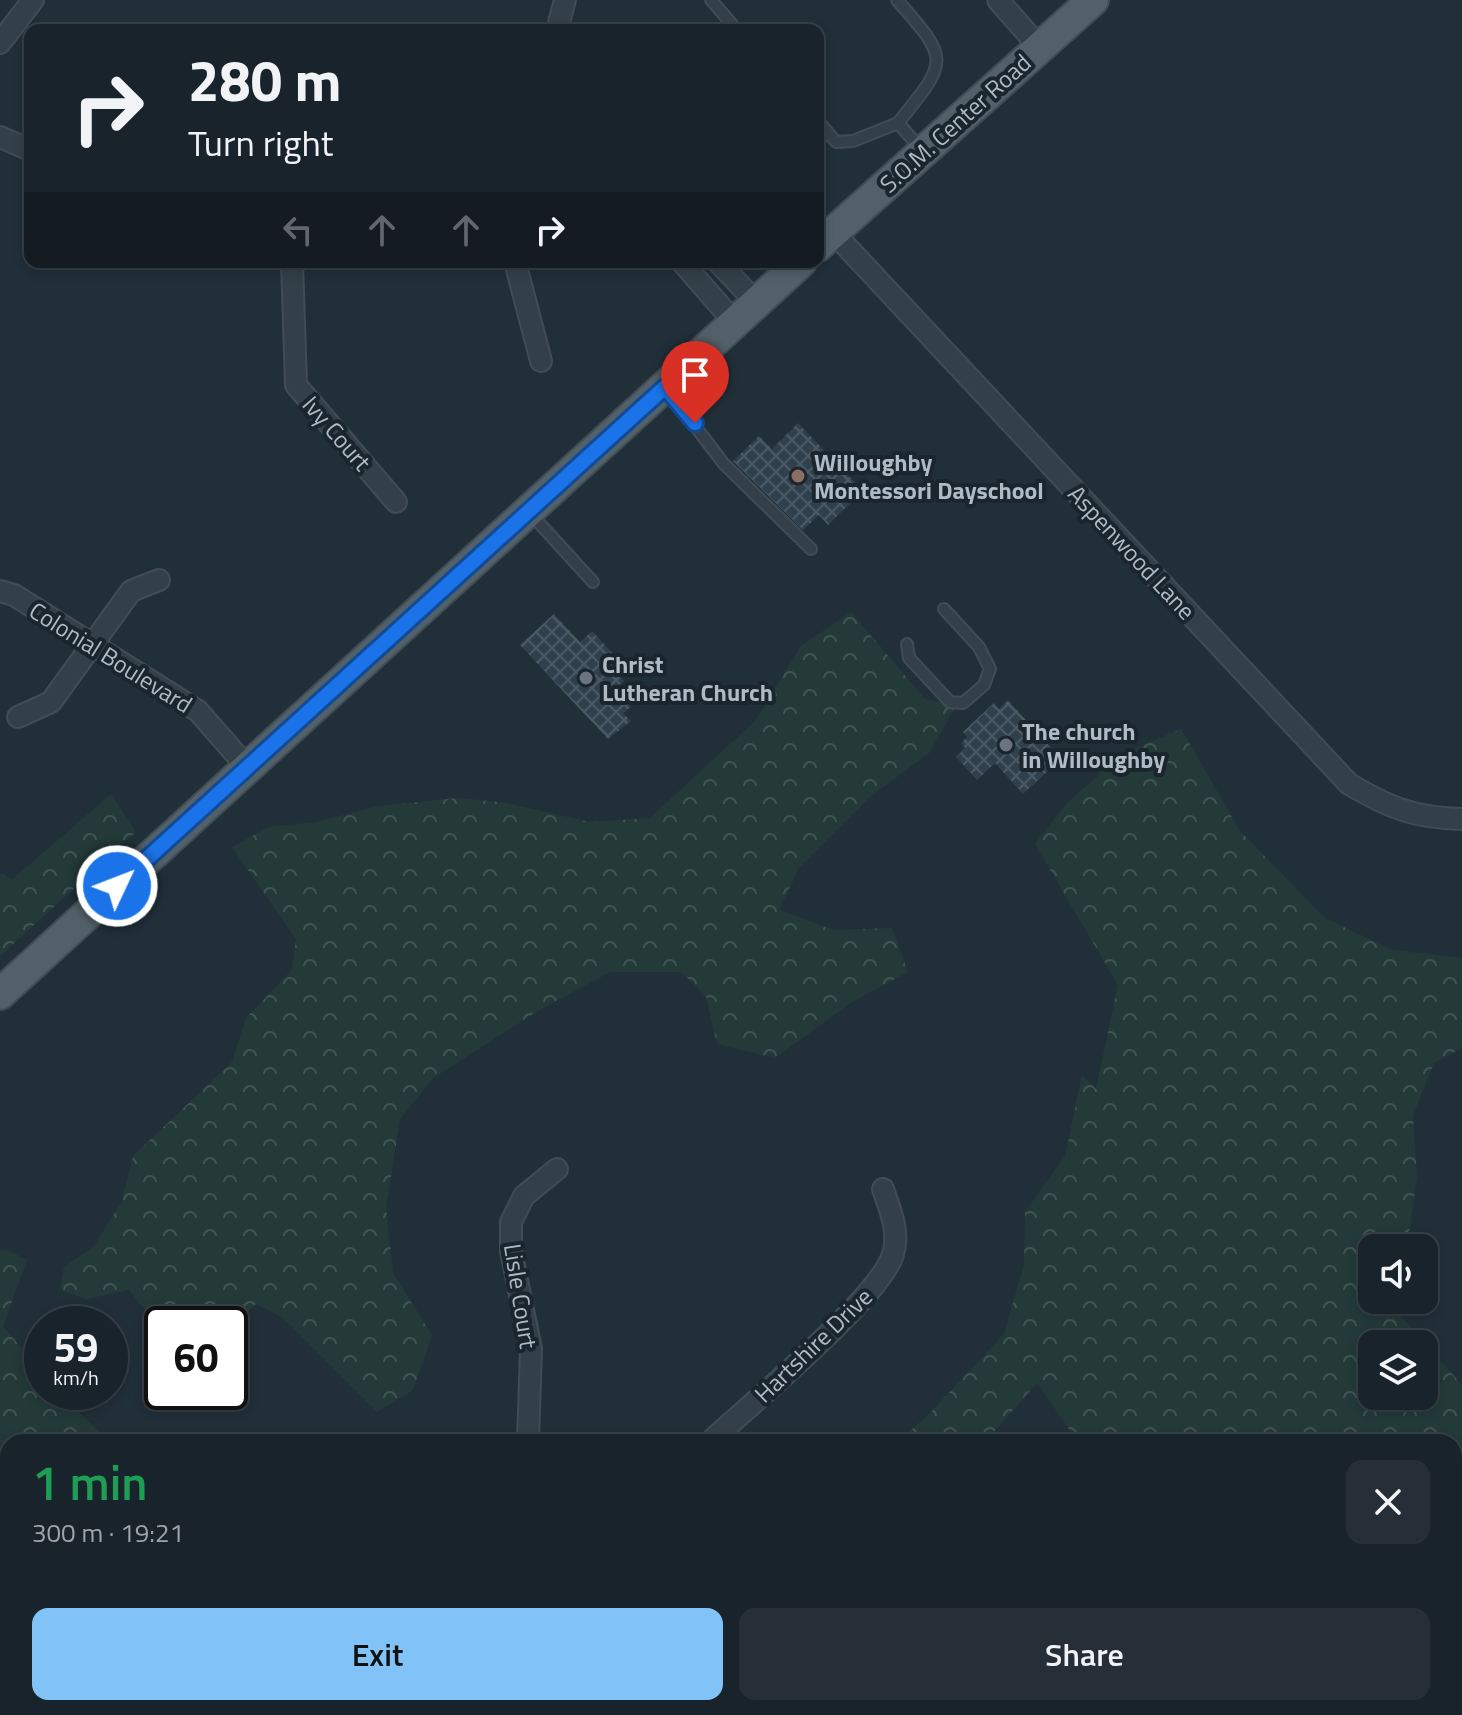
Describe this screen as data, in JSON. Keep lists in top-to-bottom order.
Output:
{
  "streets": {
    "main road": ["S.O.M. Center Road"],
    "street": [
      "Ivy Court",
      "Aspenwood Lane",
      "Colonial Boulevard",
      "Lisle Court",
      "Hartshire Drive"
    ]
  },
  "crossings": [
    ["S.O.M. Center Road", "Aspenwood Lane"]
  ],
  "places": ["Willoughby Montessori Dayschool", "Christ Lutheran Church", "The church in Willoughby"],
  "page": {
    "turn": ["280 m", "Turn right"],
    "speed": "59 km/h",
    "limit": "60",
    "heading": ["1 min", "300 m · 19:21"],
    "buttons": ["Exit", "Share"]
  }
}
